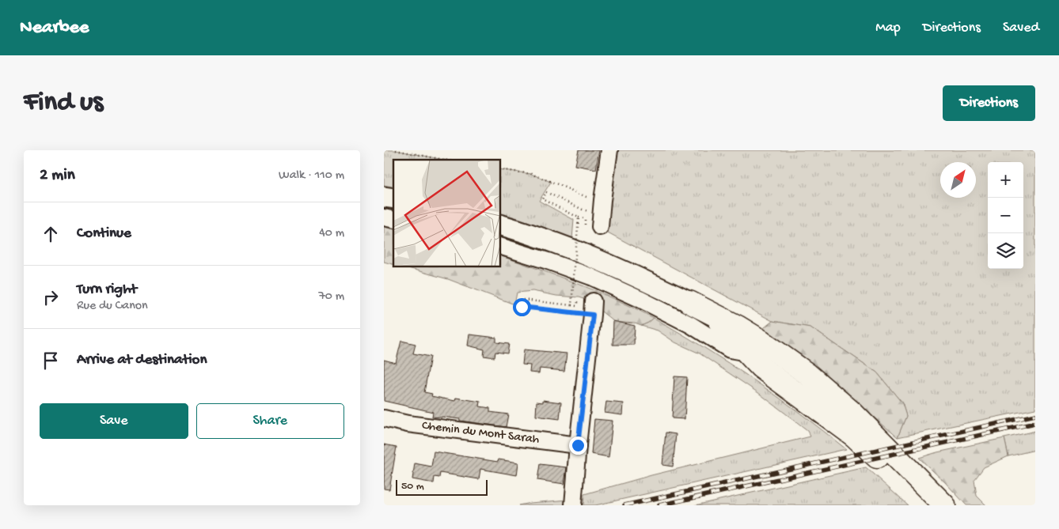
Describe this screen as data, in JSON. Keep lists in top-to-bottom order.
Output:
{
  "streets": {
    "street": ["Chemin du Mont Sarah"]
  },
  "scale_bar": "50 m",
  "north": "top right",
  "page": {
    "header": "Nearbee",
    "nav": ["Map", "Directions", "Saved"],
    "buttons": [
      "Directions",
      ["Save", "Share"]
    ],
    "title": "Find us",
    "heading": ["2 min", "Walk · 110 m"],
    "map_buttons": ["+", "−"],
    "list": [
      ["Continue", "40 m"],
      ["Turn right", "Rue du Canon", "70 m"],
      "Arrive at destination"
    ],
    "scale": "50 m"
  }
}
